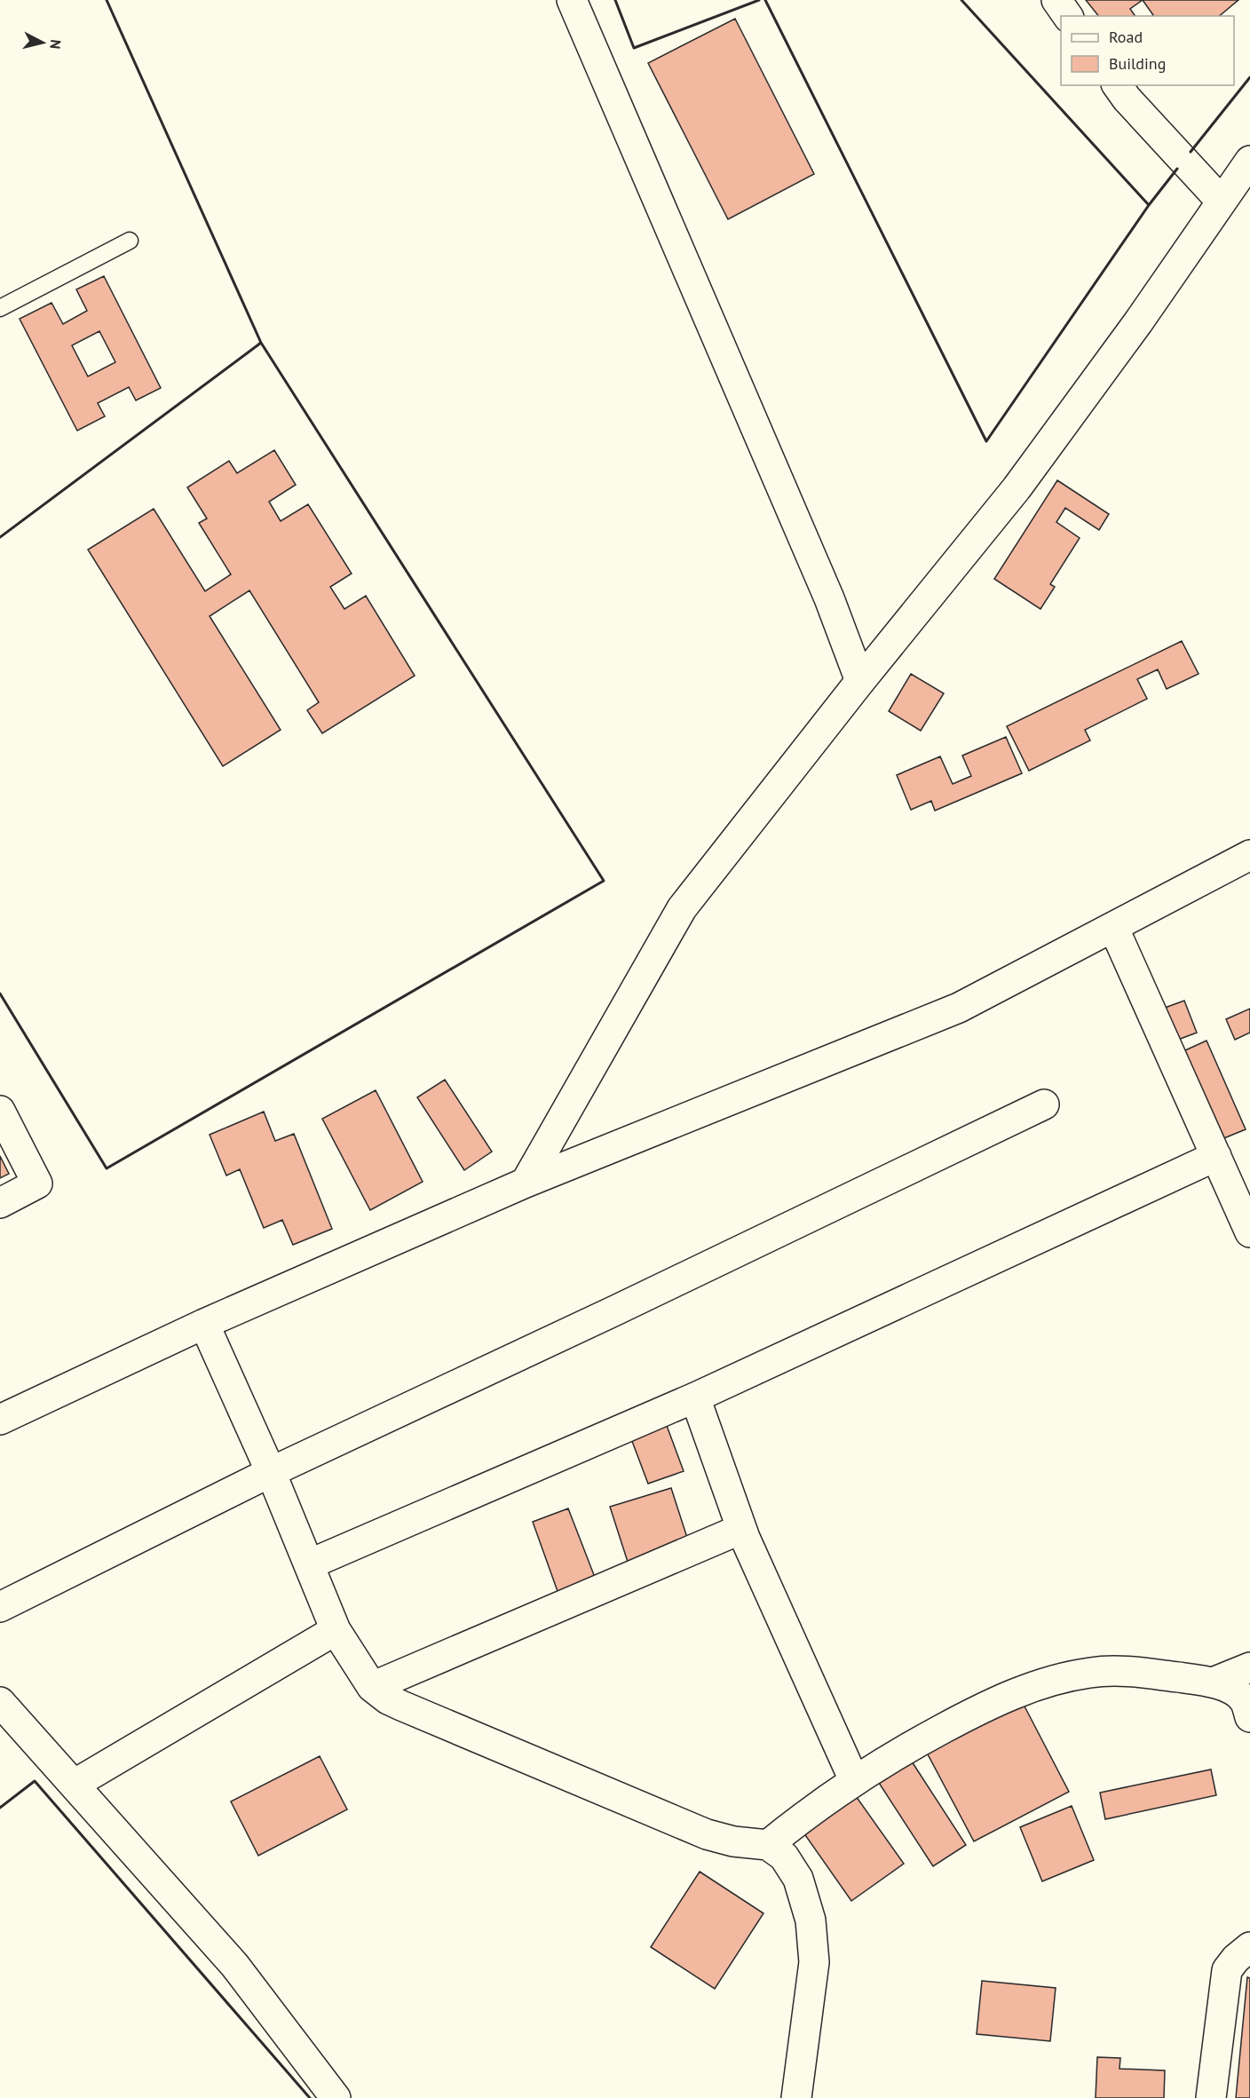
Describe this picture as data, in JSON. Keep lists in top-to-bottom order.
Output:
{
  "legend": ["Road", "Building"],
  "north": "right"
}
